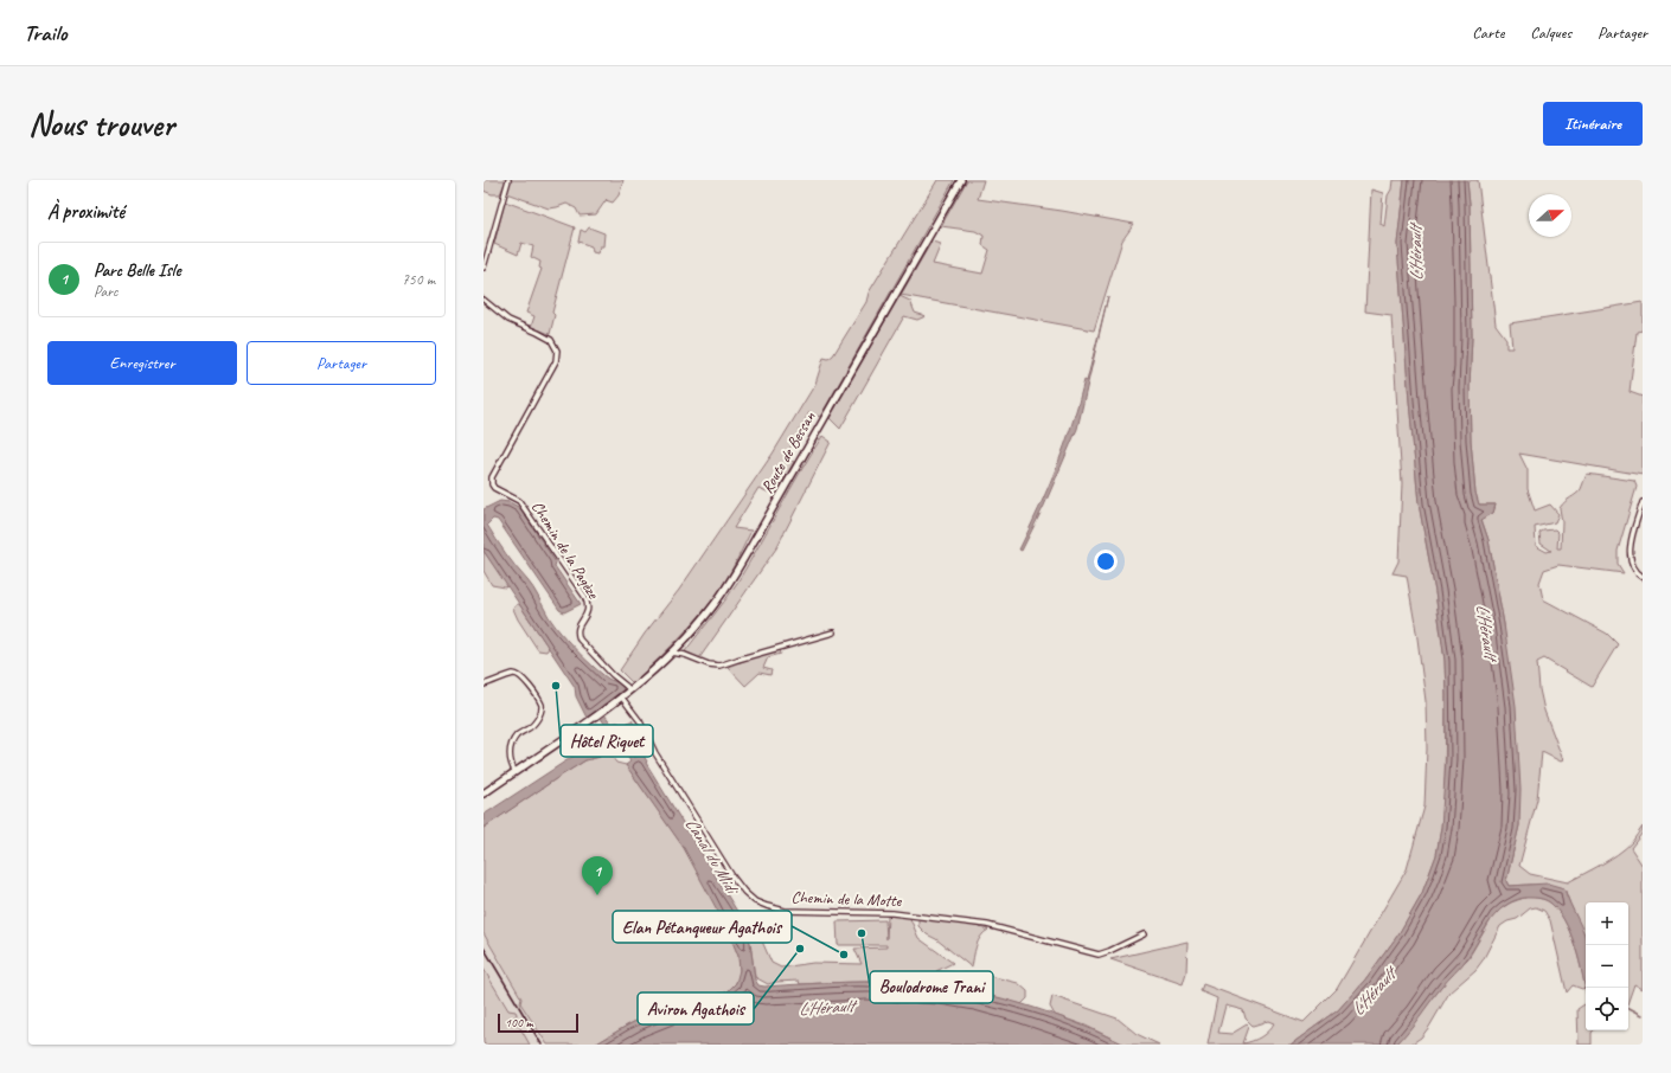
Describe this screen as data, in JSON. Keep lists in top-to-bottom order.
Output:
{
  "streets": {
    "main road": ["Route de Bessan"],
    "street": ["Chemin de la Pagèze", "Chemin de la Motte"]
  },
  "crossings": [
    ["Route de Bessan", "Chemin de la Pagèze"],
    ["Route de Bessan", "Chemin de la Motte"]
  ],
  "water": ["L'Hérault", "Canal du Midi"],
  "places": [
    "Hôtel Riquet",
    "Boulodrome Trani",
    "Aviron Agathois",
    "Elan Pétanqueur Agathois"
  ],
  "scale_bar": "100 m",
  "north": "right",
  "page": {
    "header": "Trailo",
    "nav": ["Carte", "Calques", "Partager"],
    "buttons": [
      "Itinéraire",
      ["Enregistrer", "Partager"]
    ],
    "title": "Nous trouver",
    "heading": "À proximité",
    "list": [
      {
        "mark": "1",
        "name": "Parc Belle Isle",
        "note": "Parc",
        "value": "750 m"
      }
    ],
    "pins": "1",
    "map_buttons": ["+", "−"],
    "scale": "100 m"
  }
}
